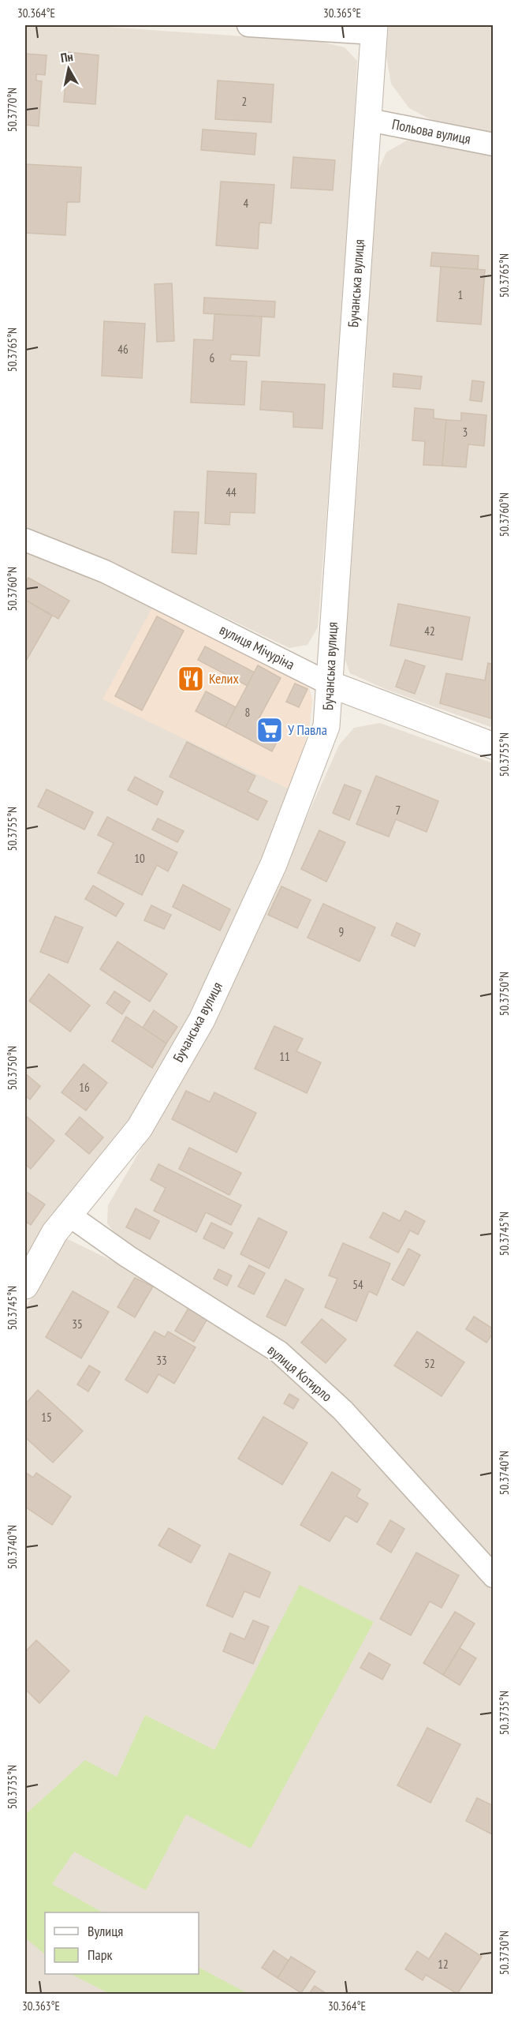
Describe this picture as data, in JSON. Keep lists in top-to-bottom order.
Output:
{
  "streets": {
    "street": [
      "Польова вулиця",
      "Бучанська вулиця",
      "вулиця Мічуріна",
      "вулиця Котирло"
    ]
  },
  "crossings": [
    ["Польова вулиця", "Бучанська вулиця"],
    ["Бучанська вулиця", "вулиця Мічуріна"],
    ["Бучанська вулиця", "вулиця Котирло"]
  ],
  "places": {
    "restaurant": ["Келих"],
    "supermarket": ["У Павла"]
  },
  "house_numbers": [
    "2",
    "4",
    "1",
    "46",
    "6",
    "3",
    "44",
    "42",
    "8",
    "7",
    "10",
    "9",
    "11",
    "16",
    "54",
    "35",
    "33",
    "52",
    "15",
    "12"
  ],
  "legend": ["Вулиця", "Парк"],
  "north": "top",
  "coordinates": [
    "30.364°E",
    "30.365°E",
    "50.3770°N",
    "50.3765°N",
    "50.3760°N",
    "50.3755°N",
    "50.3750°N",
    "50.3745°N",
    "50.3740°N",
    "50.3735°N",
    "50.3730°N",
    "30.363°E"
  ]
}
